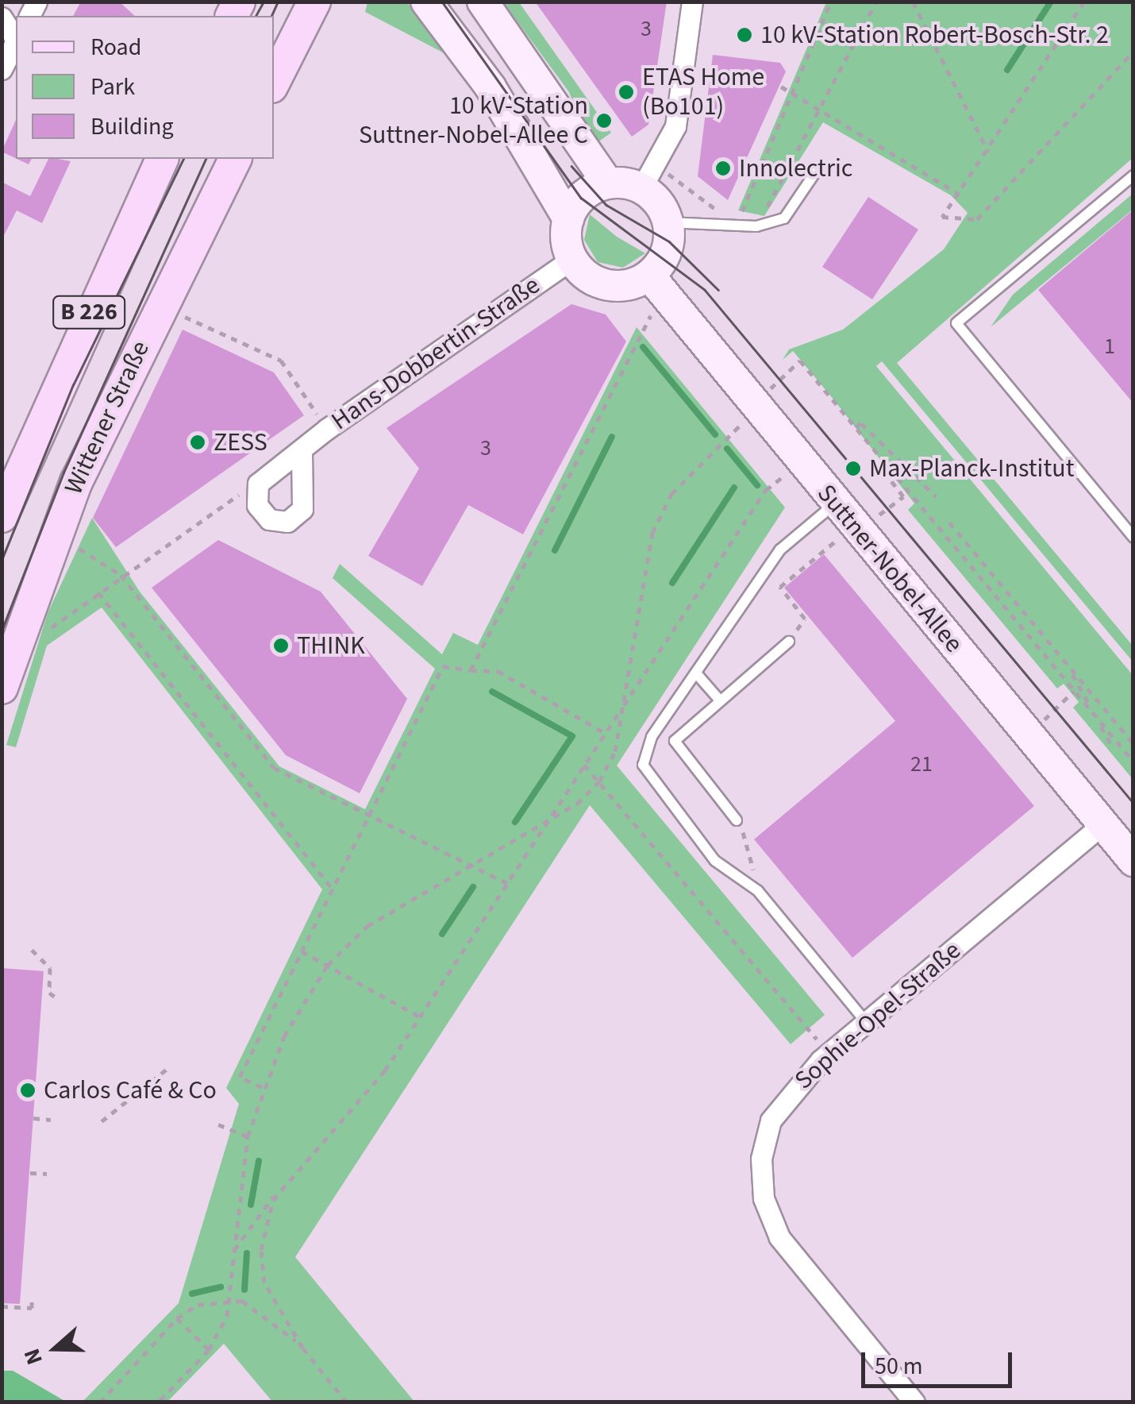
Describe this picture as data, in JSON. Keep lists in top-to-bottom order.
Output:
{
  "streets": {
    "main road": ["B 226", "Wittener Straße"],
    "street": ["Hans-Dobbertin-Straße", "Suttner-Nobel-Allee", "Sophie-Opel-Straße"]
  },
  "crossings": [
    ["Hans-Dobbertin-Straße", "Suttner-Nobel-Allee"],
    ["Suttner-Nobel-Allee", "Sophie-Opel-Straße"]
  ],
  "places": [
    "10 kV-Station Robert-Bosch-Str. 2",
    "ETAS Home (Bo101)",
    "10 kV-Station Suttner-Nobel-Allee C",
    "Innolectric",
    "ZESS",
    "Max-Planck-Institut",
    "THINK",
    "Carlos Café & Co"
  ],
  "house_numbers": [
    "3",
    "1",
    "3",
    "21"
  ],
  "legend": ["Road", "Park", "Building"],
  "scale_bar": "50 m",
  "north": "left"
}
